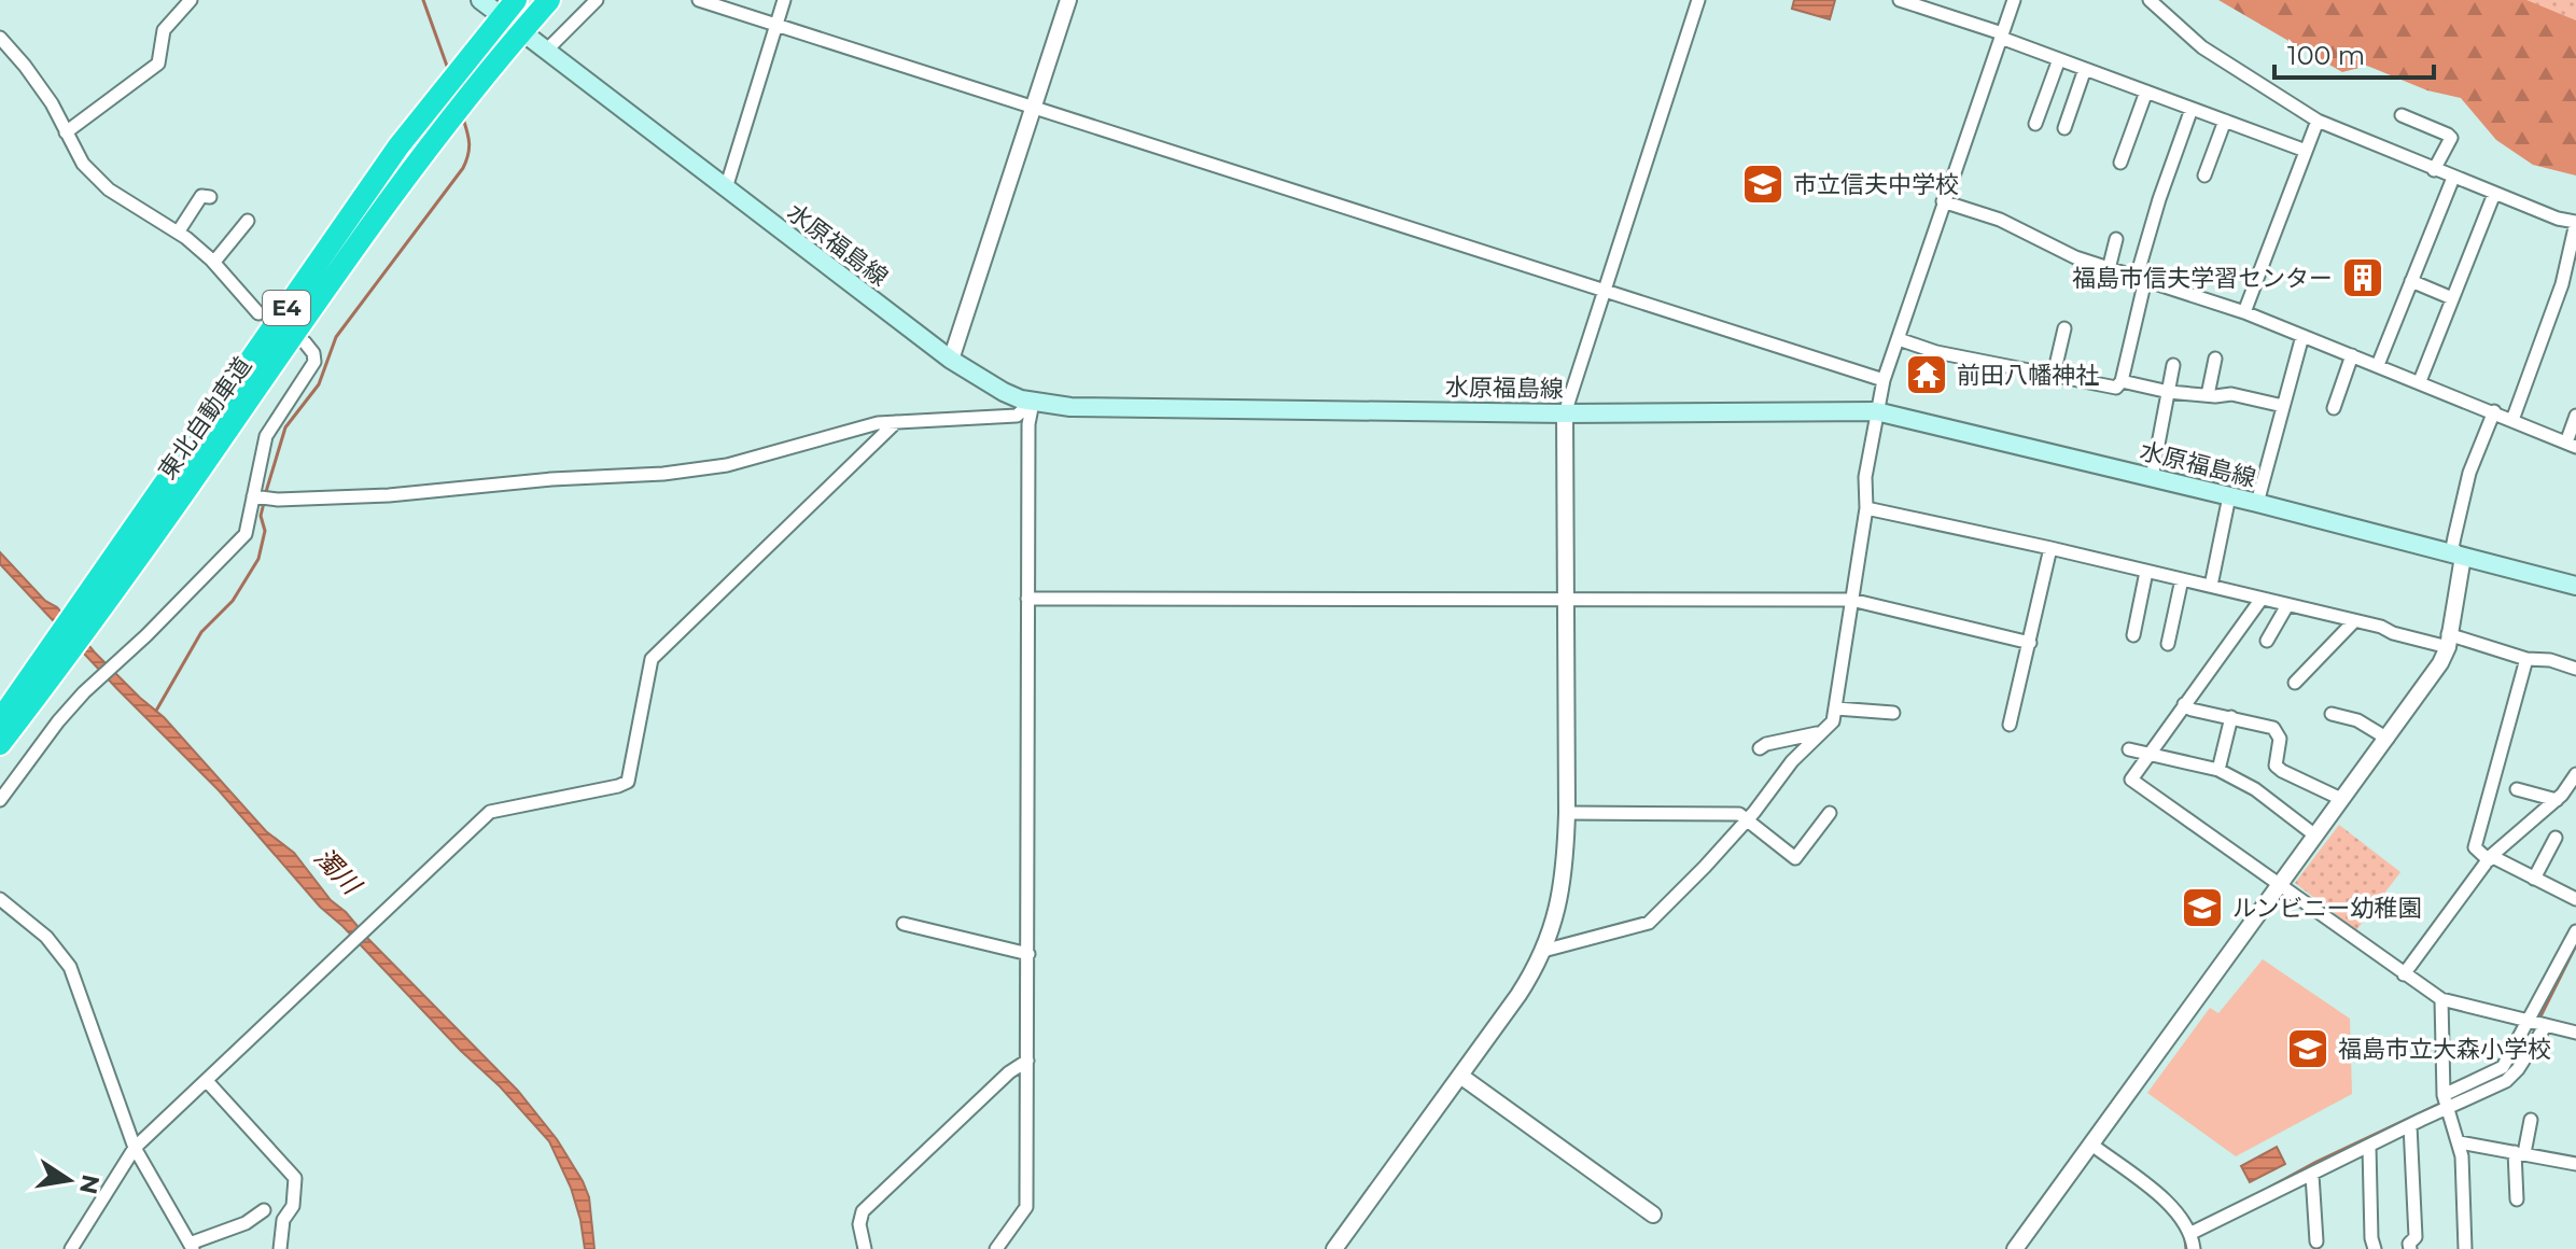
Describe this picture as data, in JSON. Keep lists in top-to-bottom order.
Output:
{
  "streets": {
    "highway": ["E4", "東北自動車道"],
    "main road": ["水原福島線"]
  },
  "water": ["濁川"],
  "places": {
    "school or university": ["市立信夫中学校", "ルンビニー幼稚園", "福島市立大森小学校"],
    "building": ["福島市信夫学習センター"],
    "temple": ["前田八幡神社"]
  },
  "scale_bar": "100 m",
  "north": "right"
}
